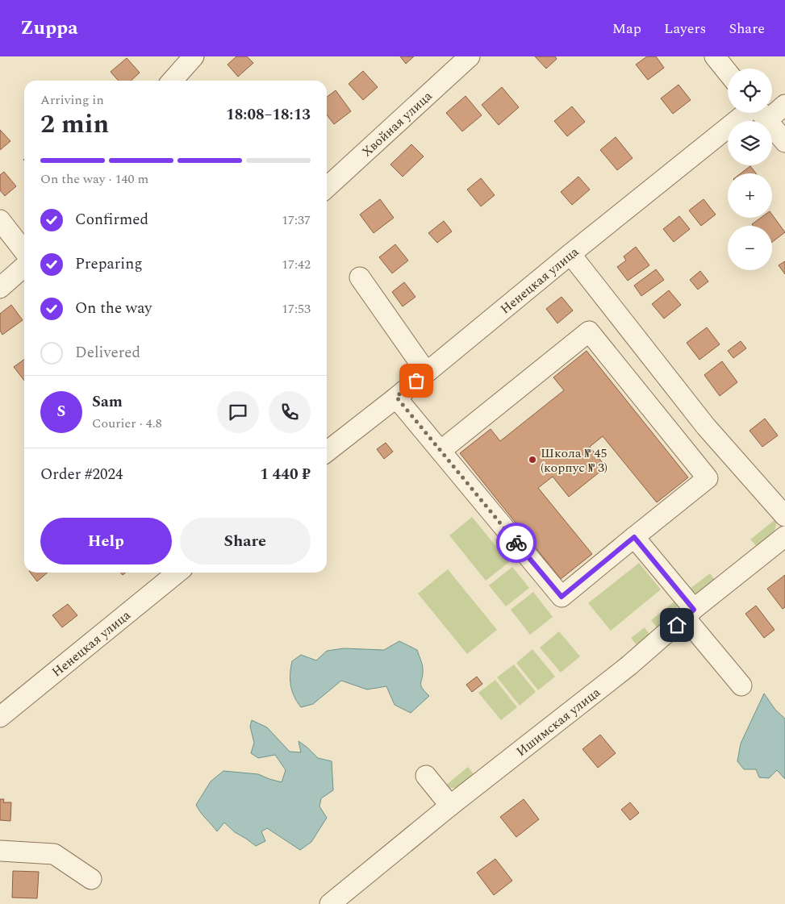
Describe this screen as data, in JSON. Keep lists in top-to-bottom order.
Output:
{
  "streets": {
    "street": ["Хвойная улица", "Ненецкая улица", "Ишимская улица"]
  },
  "places": ["Школа № 45 (корпус № 3)"],
  "page": {
    "header": "Zuppa",
    "nav": ["Map", "Layers", "Share"],
    "map_buttons": ["+", "−"],
    "heading": ["2 min", "Arriving in", "18:08–18:13"],
    "panel": [
      "Sam",
      "Courier · 4.8",
      "Order #2024",
      "1 440 ₽"
    ],
    "bar": "On the way · 140 m",
    "list": [
      ["Confirmed", "17:37"],
      ["Preparing", "17:42"],
      ["On the way", "17:53"],
      "Delivered"
    ],
    "round": "S",
    "buttons": ["Help", "Share"]
  }
}
